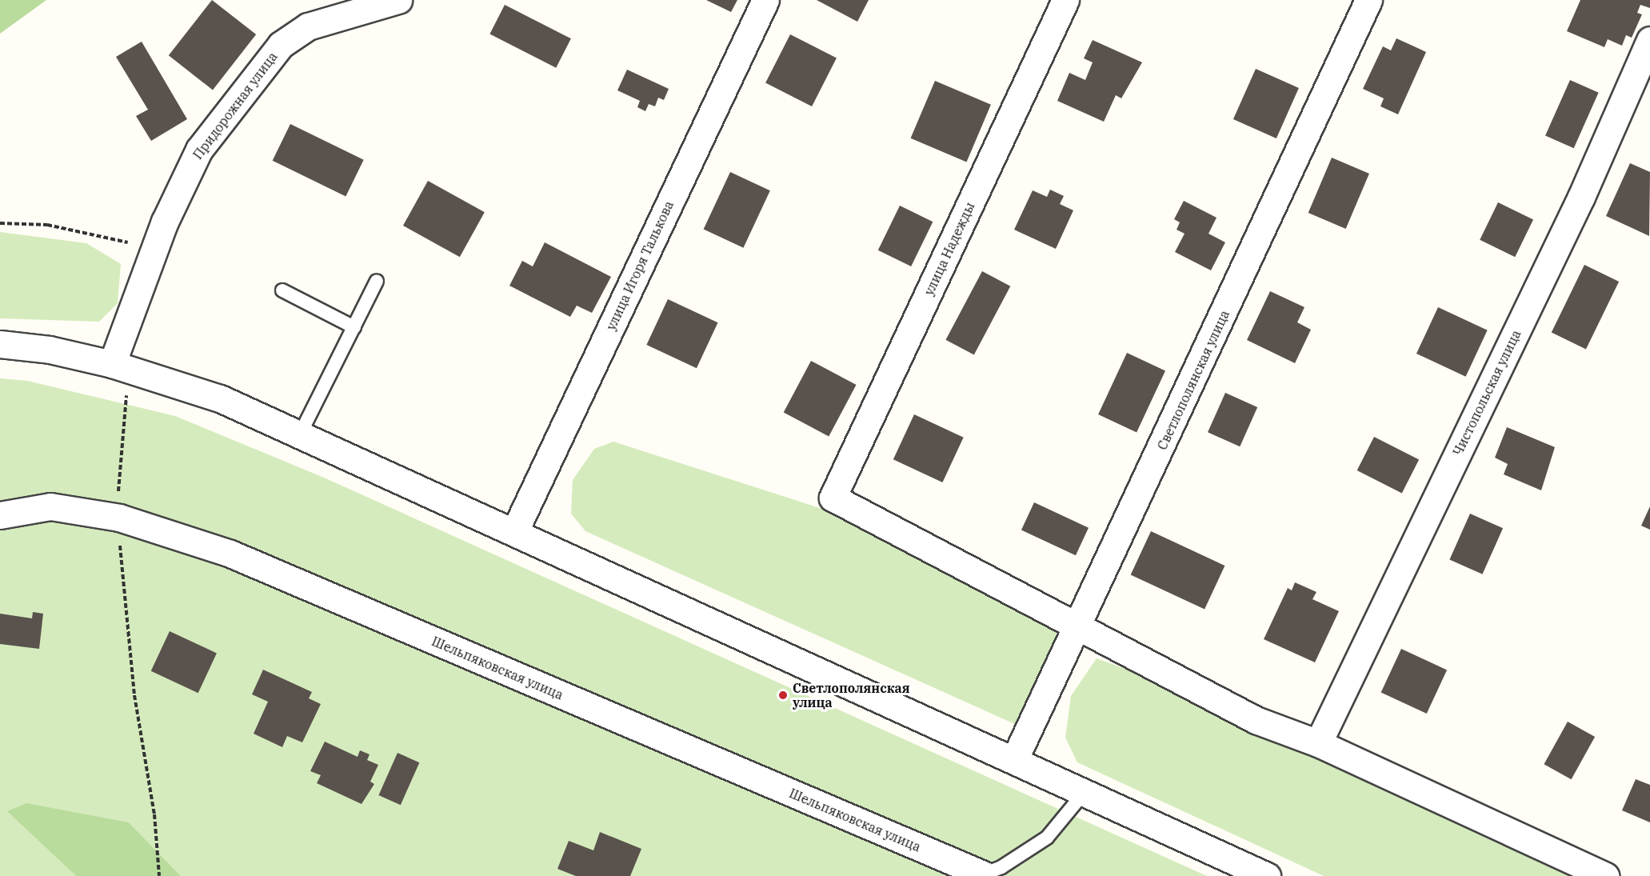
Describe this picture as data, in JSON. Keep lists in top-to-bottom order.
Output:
{
  "streets": {
    "street": [
      "Придорожная улица",
      "улица Надежды",
      "улица Игоря Талькова",
      "Светлополянская улица",
      "Чистопольская улица",
      "Шельпяковская улица"
    ]
  },
  "crossings": [
    ["улица Надежды", "Светлополянская улица"]
  ],
  "places": ["Светлополянская улица"]
}
